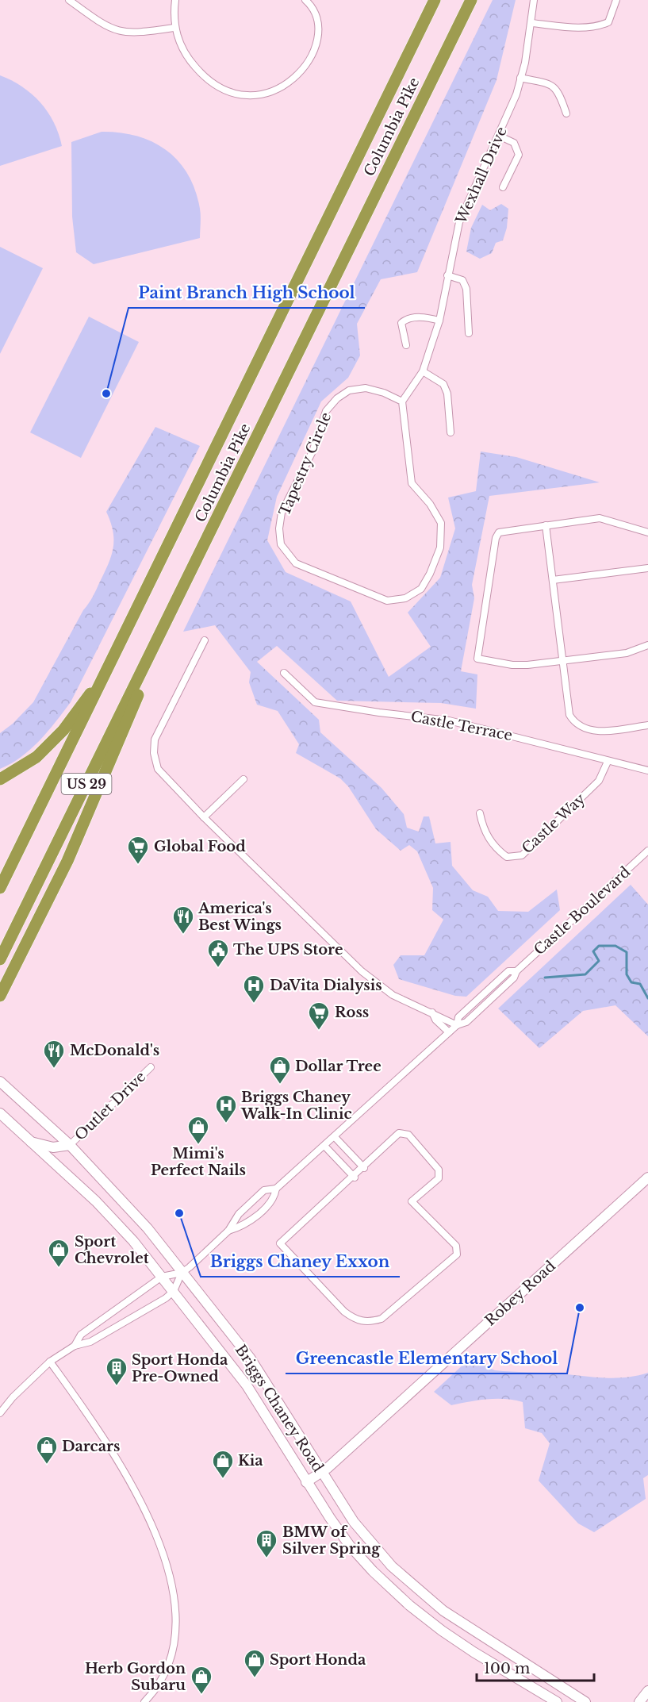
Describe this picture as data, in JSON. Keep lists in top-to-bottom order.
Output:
{
  "streets": {
    "highway": ["Columbia Pike", "US 29"],
    "main road": ["Robey Road", "Briggs Chaney Road"],
    "street": [
      "Wexhall Drive",
      "Tapestry Circle",
      "Castle Terrace",
      "Castle Way",
      "Castle Boulevard",
      "Outlet Drive"
    ]
  },
  "crossings": [
    ["Wexhall Drive", "Tapestry Circle"],
    ["Castle Terrace", "Castle Way"],
    ["Castle Boulevard", "Briggs Chaney Road"],
    ["Outlet Drive", "Briggs Chaney Road"],
    ["Robey Road", "Briggs Chaney Road"]
  ],
  "places": {
    "other": ["Paint Branch High School", "Briggs Chaney Exxon", "Greencastle Elementary School"],
    "supermarket": ["Global Food", "Ross"],
    "restaurant": ["America's Best Wings", "McDonald's"],
    "public building": ["The UPS Store"],
    "hospital": ["DaVita Dialysis", "Briggs Chaney Walk-In Clinic"],
    "shop": [
      "Dollar Tree",
      "Mimi's Perfect Nails",
      "Sport Chevrolet",
      "Darcars",
      "Kia",
      "Sport Honda",
      "Herb Gordon Subaru"
    ],
    "building": ["Sport Honda Pre-Owned", "BMW of Silver Spring"]
  },
  "scale_bar": "100 m"
}
